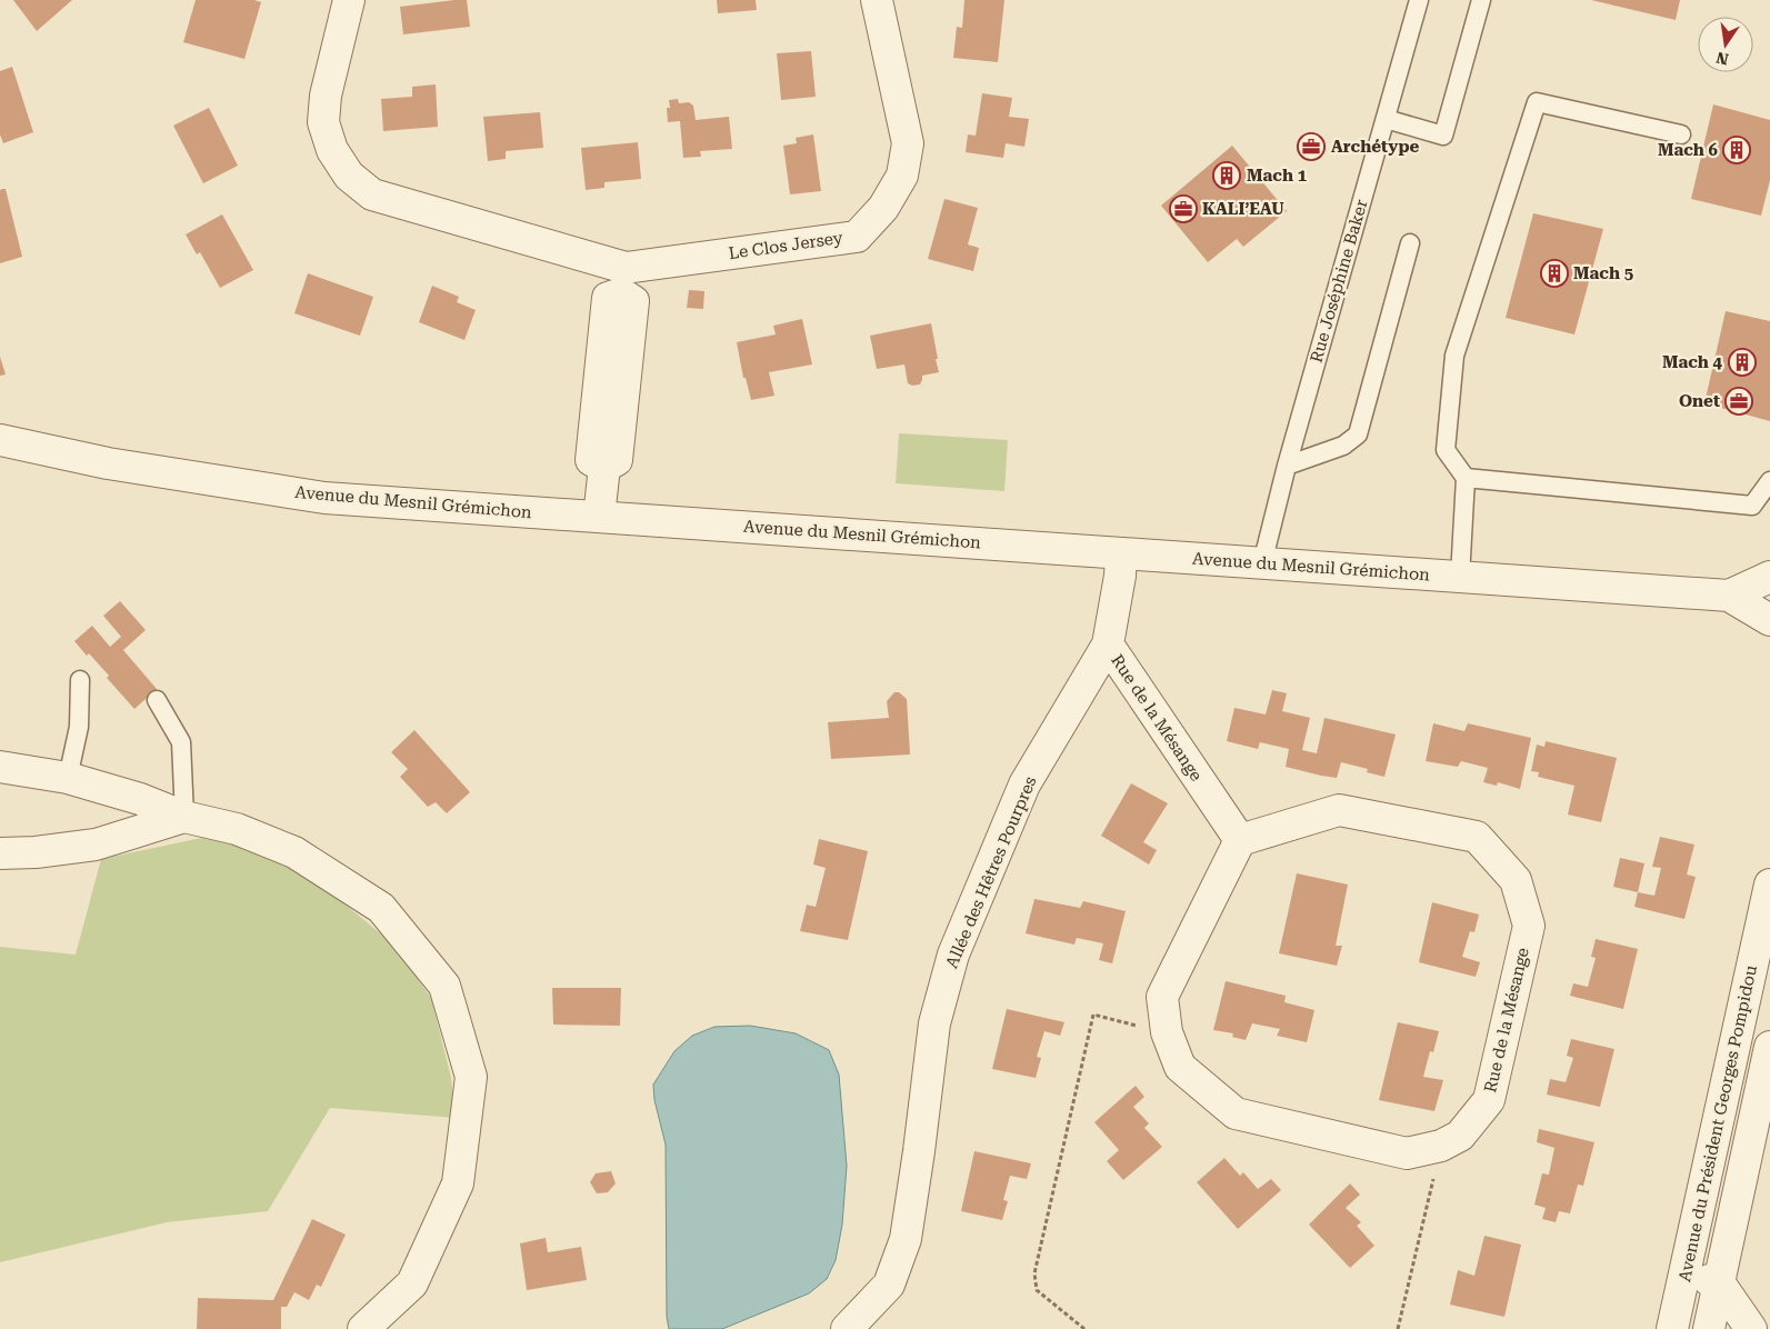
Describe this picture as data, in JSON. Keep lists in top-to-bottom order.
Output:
{
  "streets": {
    "street": [
      "Le Clos Jersey",
      "Avenue du Mesnil Grémichon",
      "Rue de la Mésange",
      "Allée des Hêtres Pourpres",
      "Avenue du Président Georges Pompidou"
    ],
    "lane": ["Rue Joséphine Baker"]
  },
  "crossings": [
    ["Rue Joséphine Baker", "Avenue du Mesnil Grémichon"],
    ["Avenue du Mesnil Grémichon", "Rue de la Mésange"],
    ["Rue de la Mésange", "Allée des Hêtres Pourpres"]
  ],
  "places": {
    "office": ["Archétype", "KALI’EAU", "Onet"],
    "building": [
      "Mach 6",
      "Mach 1",
      "Mach 5",
      "Mach 4"
    ]
  },
  "north": "bottom"
}
